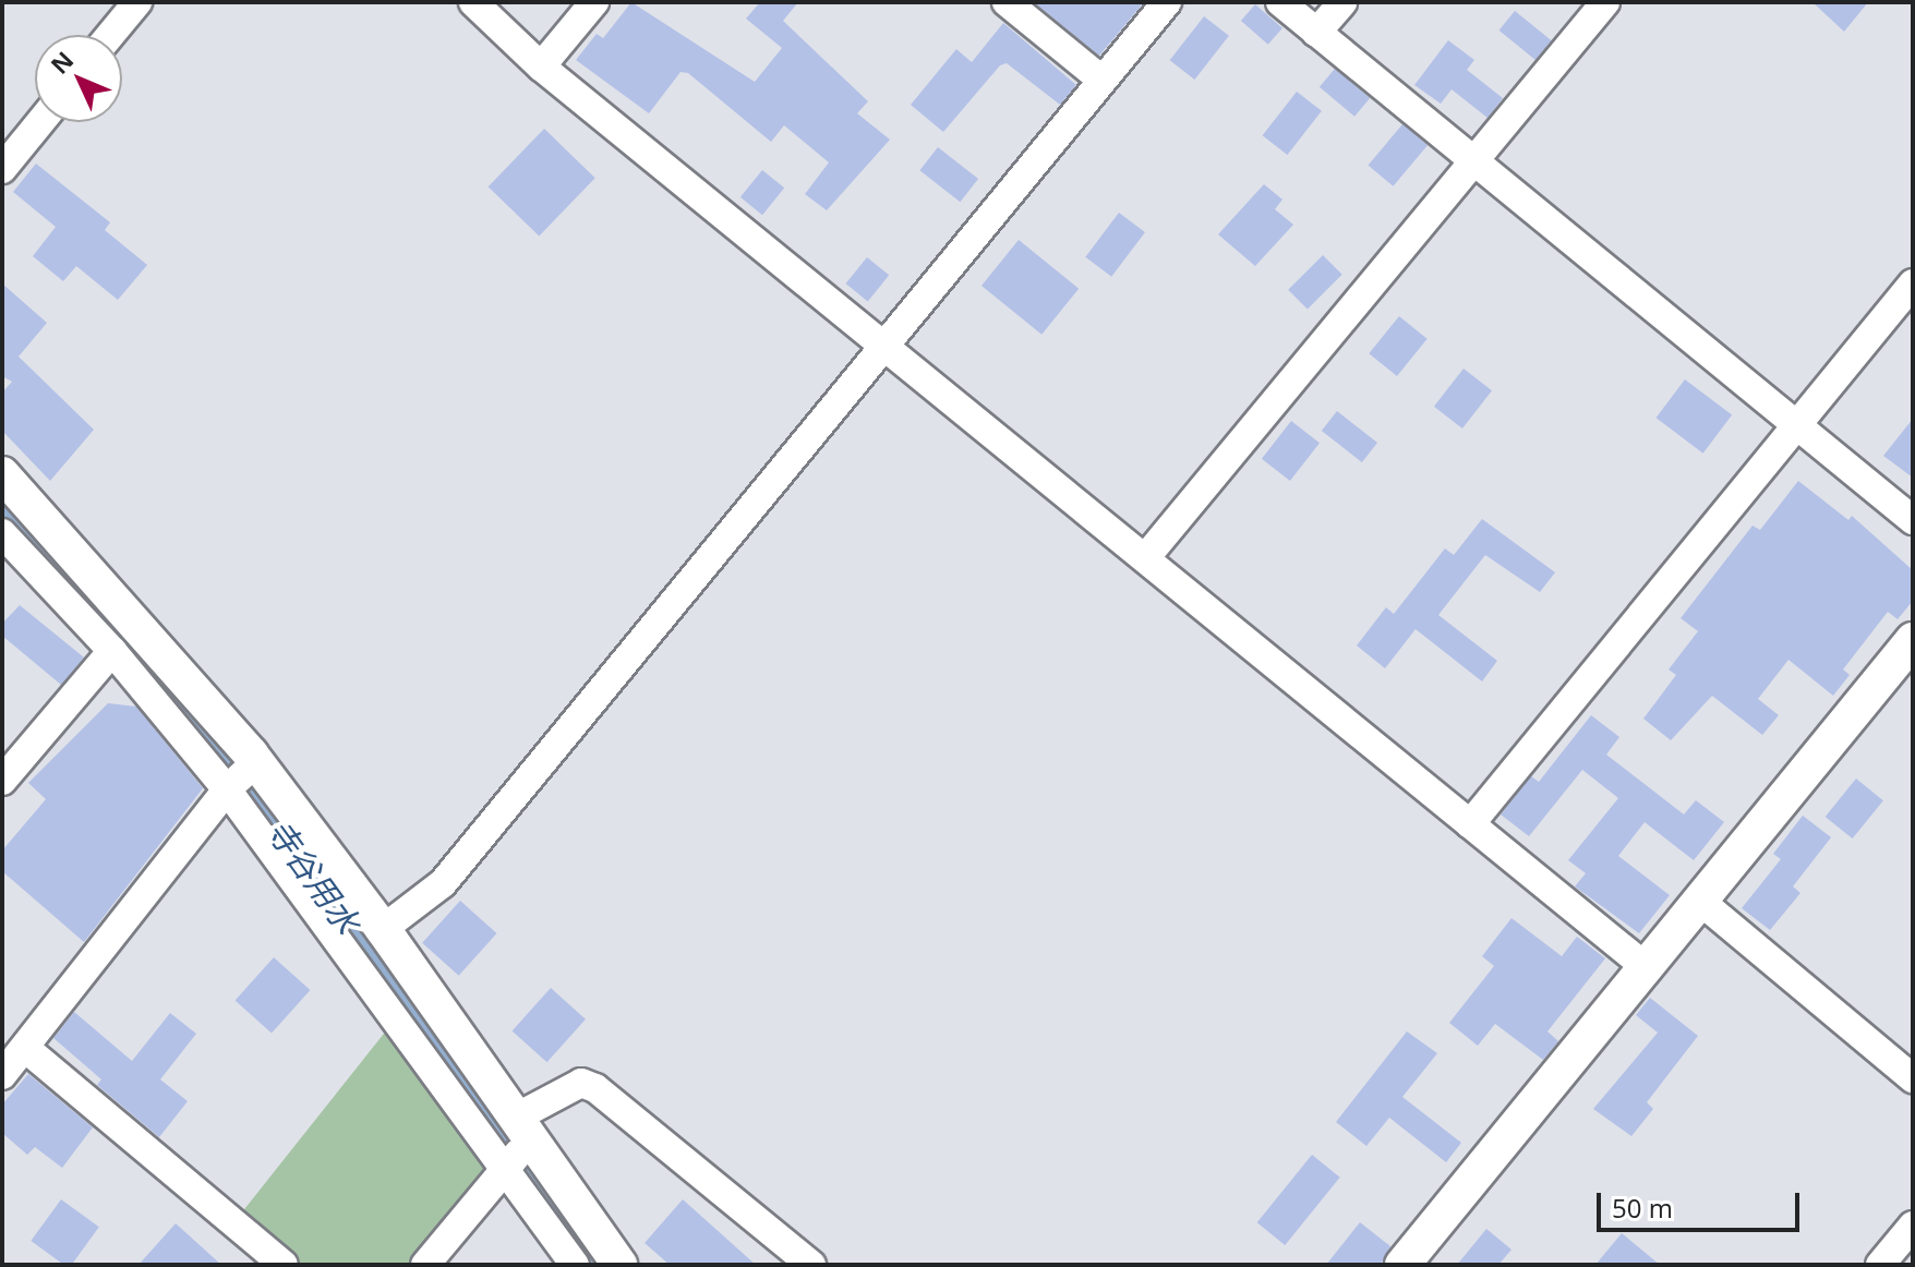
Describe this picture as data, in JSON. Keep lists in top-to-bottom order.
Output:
{
  "water": ["寺谷用水"],
  "scale_bar": "50 m",
  "north": "top left"
}
